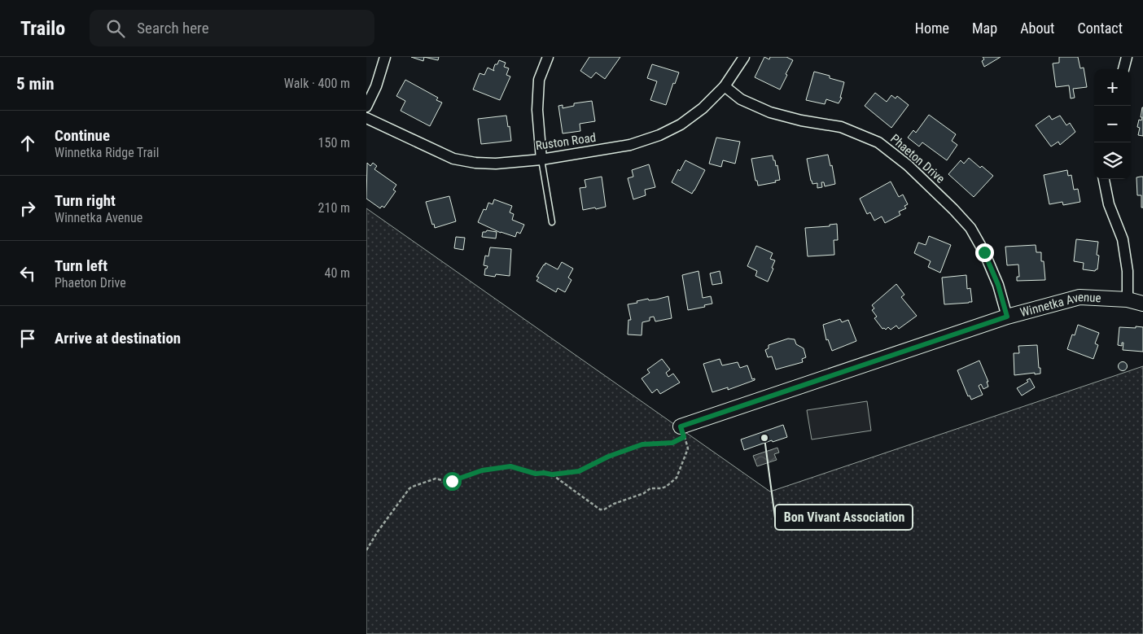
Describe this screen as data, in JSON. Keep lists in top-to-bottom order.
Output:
{
  "streets": {
    "main road": ["Winnetka Avenue"],
    "street": ["Ruston Road", "Phaeton Drive"]
  },
  "crossings": [
    ["Ruston Road", "Phaeton Drive"],
    ["Phaeton Drive", "Winnetka Avenue"]
  ],
  "places": ["Bon Vivant Association"],
  "page": {
    "header": "Trailo",
    "search": "Search here",
    "nav": [
      "Home",
      "Map",
      "About",
      "Contact"
    ],
    "heading": ["5 min", "Walk · 400 m"],
    "map_buttons": ["+", "−"],
    "list": [
      ["Continue", "Winnetka Ridge Trail", "150 m"],
      ["Turn right", "Winnetka Avenue", "210 m"],
      ["Turn left", "Phaeton Drive", "40 m"],
      "Arrive at destination"
    ]
  }
}
